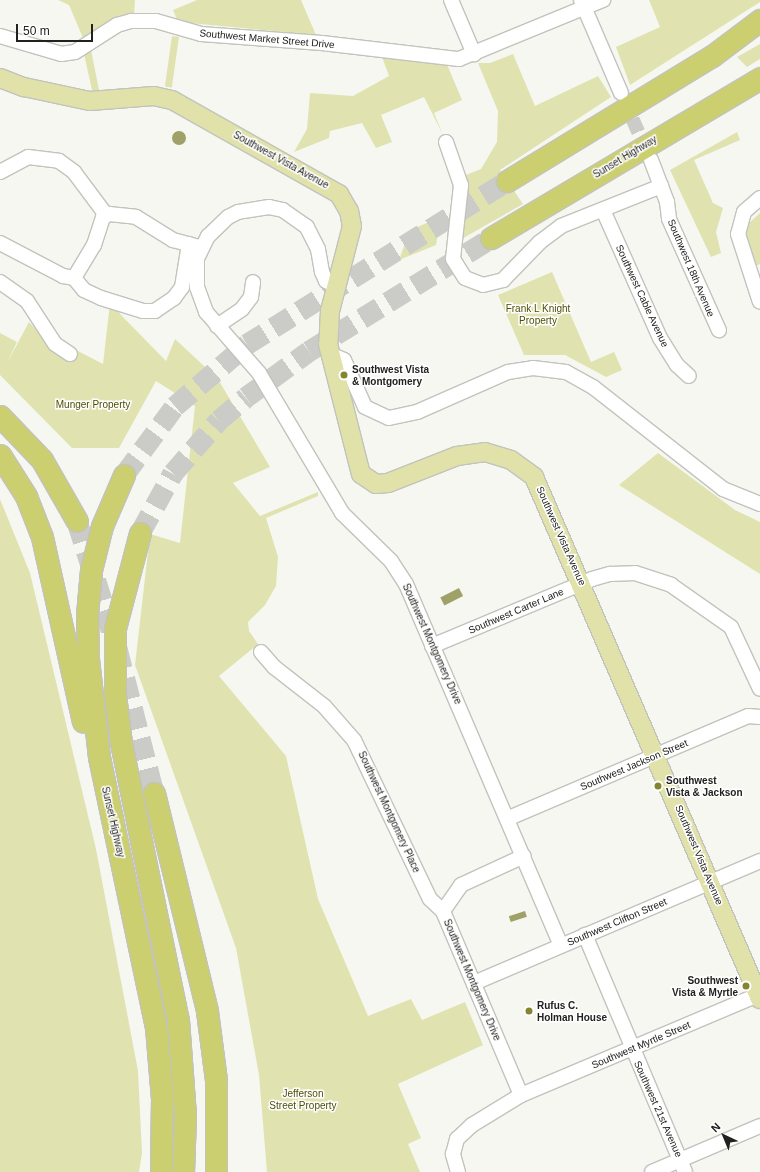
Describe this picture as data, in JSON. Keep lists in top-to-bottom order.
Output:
{
  "streets": {
    "highway": ["Sunset Highway"],
    "main road": ["Southwest Vista Avenue"],
    "street": [
      "Southwest Market Street Drive",
      "Southwest 18th Avenue",
      "Southwest Cable Avenue",
      "Southwest Carter Lane",
      "Southwest Montgomery Drive",
      "Southwest Jackson Street",
      "Southwest Montgomery Place",
      "Southwest Clifton Street",
      "Southwest Myrtle Street",
      "Southwest 21st Avenue"
    ]
  },
  "crossings": [
    ["Southwest Vista Avenue", "Southwest Carter Lane"],
    ["Southwest Vista Avenue", "Southwest Jackson Street"],
    ["Southwest Vista Avenue", "Southwest Clifton Street"],
    ["Southwest Vista Avenue", "Southwest Myrtle Street"],
    ["Southwest Carter Lane", "Southwest Montgomery Drive"],
    ["Southwest Montgomery Drive", "Southwest Jackson Street"],
    ["Southwest Montgomery Drive", "Southwest Montgomery Place"],
    ["Southwest Montgomery Drive", "Southwest Clifton Street"],
    ["Southwest Montgomery Drive", "Southwest Myrtle Street"],
    ["Southwest Clifton Street", "Southwest 21st Avenue"],
    ["Southwest Myrtle Street", "Southwest 21st Avenue"]
  ],
  "parks": ["Frank L Knight Property", "Munger Property", "Jefferson Street Property"],
  "places": [
    "Southwest Vista & Montgomery",
    "Southwest Vista & Jackson",
    "Southwest Vista & Myrtle",
    "Rufus C. Holman House"
  ],
  "scale_bar": "50 m",
  "north": "top left"
}
